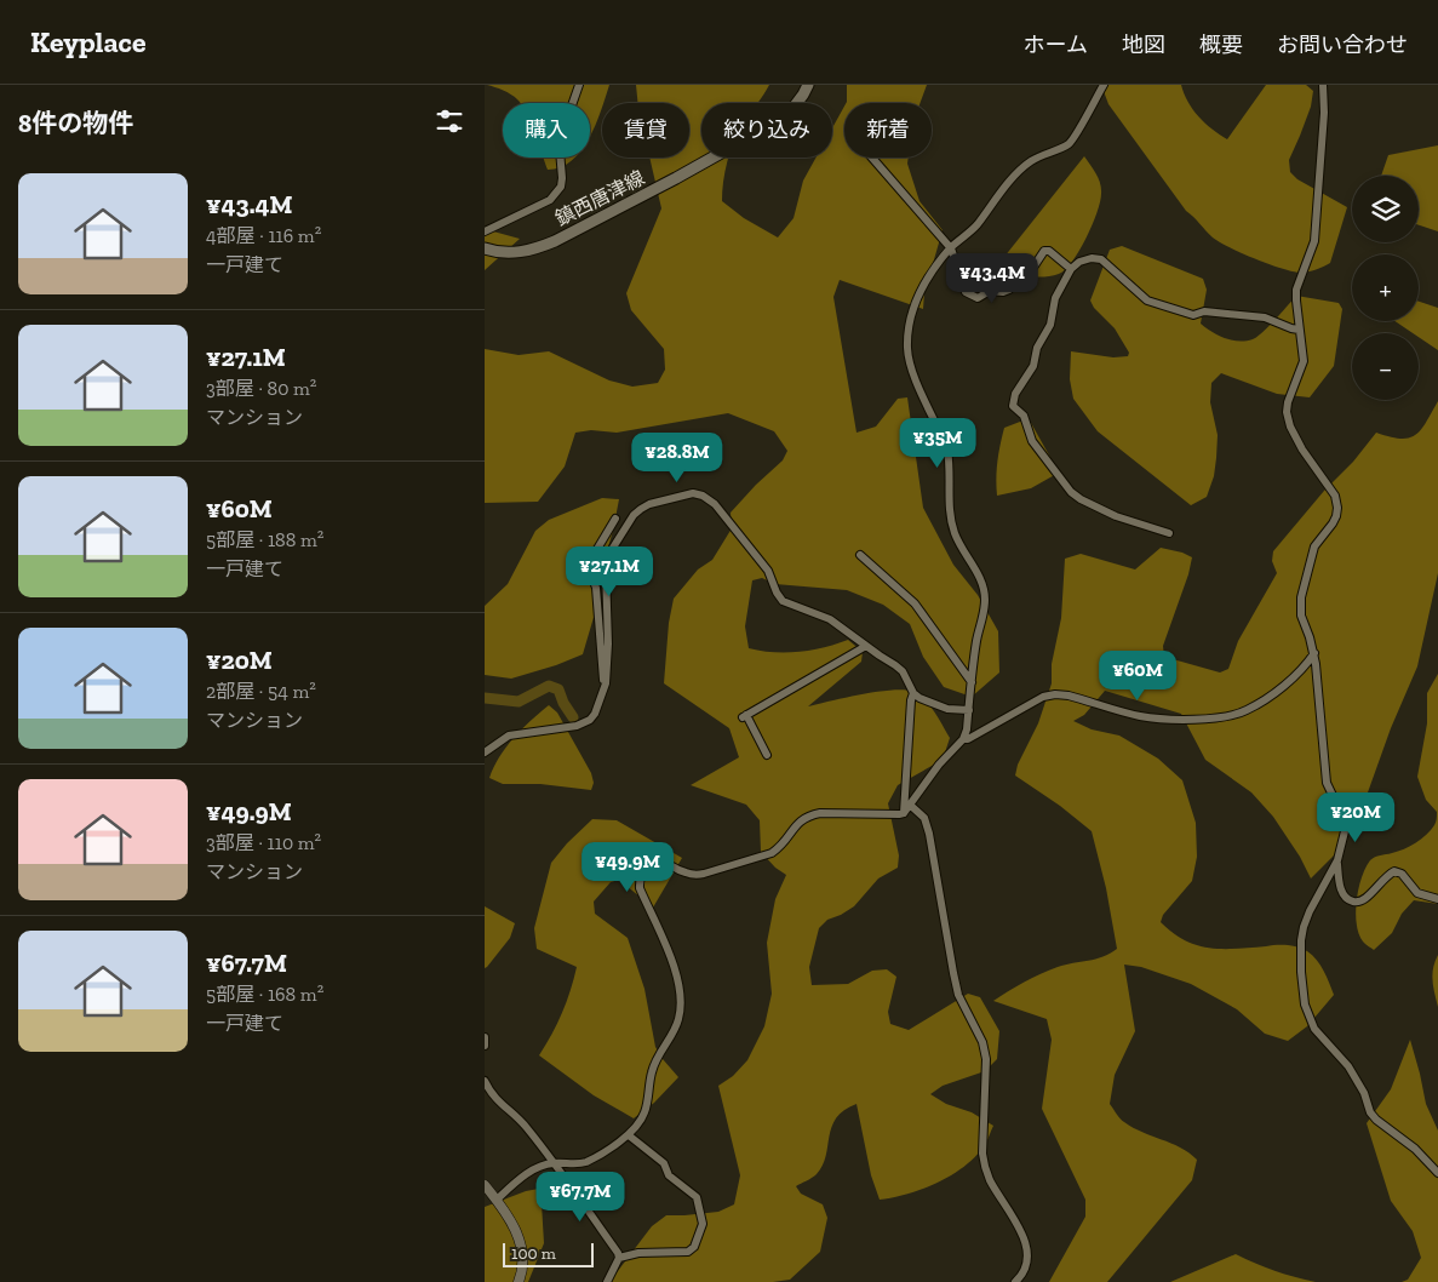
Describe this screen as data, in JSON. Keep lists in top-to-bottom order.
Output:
{
  "streets": {
    "main road": ["鎮西唐津線"]
  },
  "scale_bar": "100 m",
  "page": {
    "header": "Keyplace",
    "nav": [
      "ホーム",
      "地図",
      "概要",
      "お問い合わせ"
    ],
    "heading": "8件の物件",
    "chip": [
      "購入",
      "賃貸",
      "絞り込み",
      "新着"
    ],
    "list": [
      {
        "name": "¥43.4M",
        "note": "4部屋 · 116 m² · 一戸建て"
      },
      {
        "name": "¥27.1M",
        "note": "3部屋 · 80 m² · マンション"
      },
      {
        "name": "¥60M",
        "note": "5部屋 · 188 m² · 一戸建て"
      },
      {
        "name": "¥20M",
        "note": "2部屋 · 54 m² · マンション"
      },
      {
        "name": "¥49.9M",
        "note": "3部屋 · 110 m² · マンション"
      },
      {
        "name": "¥67.7M",
        "note": "5部屋 · 168 m² · 一戸建て"
      }
    ],
    "map_buttons": ["+", "−"],
    "price": [
      "¥43.4M",
      "¥35M",
      "¥28.8M",
      "¥27.1M",
      "¥60M",
      "¥20M",
      "¥49.9M",
      "¥67.7M"
    ],
    "scale": "100 m"
  }
}
